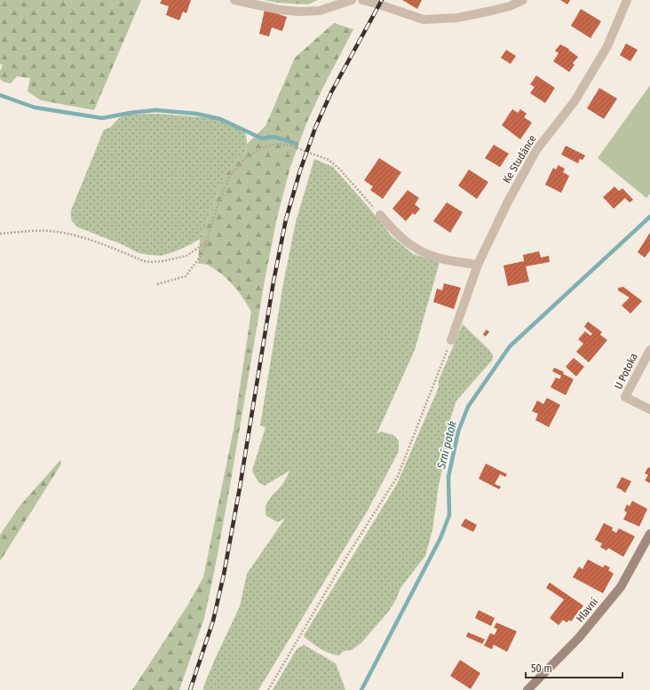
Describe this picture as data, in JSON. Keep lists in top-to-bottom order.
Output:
{
  "streets": {
    "street": ["Ke Studánce", "U Potoka", "Hlavní"]
  },
  "water": ["Srní potok"],
  "scale_bar": "50 m"
}
